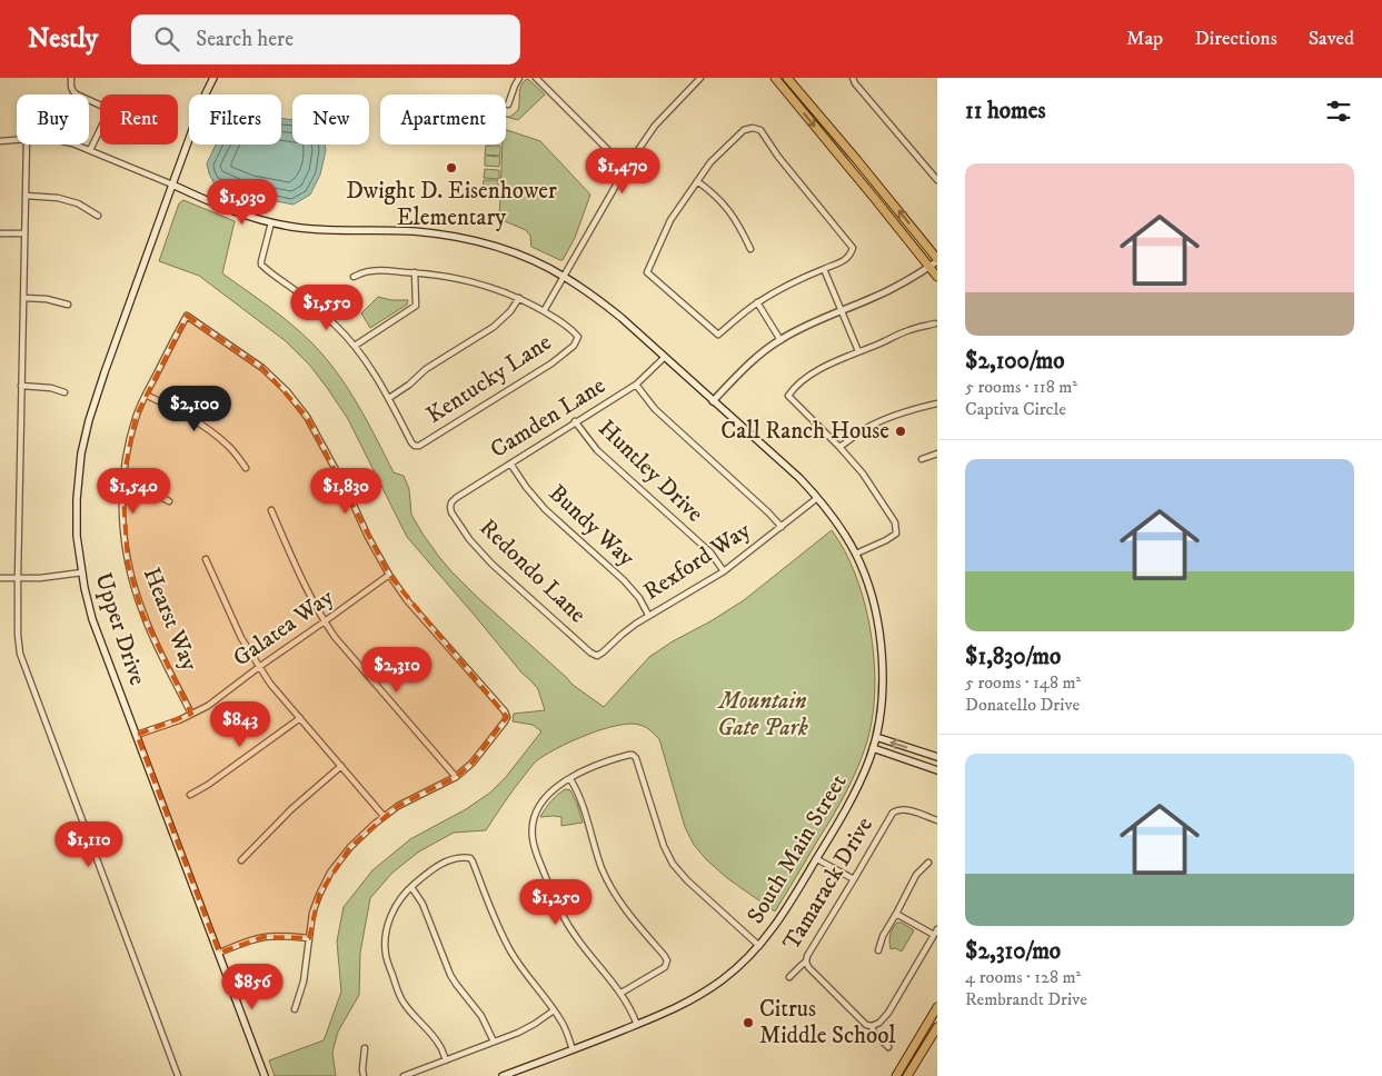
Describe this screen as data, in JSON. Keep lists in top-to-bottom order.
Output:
{
  "streets": {
    "main road": ["Upper Drive", "South Main Street"],
    "street": [
      "Kentucky Lane",
      "Camden Lane",
      "Huntley Drive",
      "Bundy Way",
      "Rexford Way",
      "Redondo Lane",
      "Hearst Way",
      "Galatea Way",
      "Tamarack Drive"
    ]
  },
  "crossings": [
    ["Camden Lane", "Huntley Drive"],
    ["Camden Lane", "Bundy Way"],
    ["Camden Lane", "Redondo Lane"],
    ["Camden Lane", "South Main Street"],
    ["Huntley Drive", "Rexford Way"],
    ["Bundy Way", "Rexford Way"],
    ["Rexford Way", "Redondo Lane"],
    ["Rexford Way", "South Main Street"],
    ["Hearst Way", "Galatea Way"],
    ["Galatea Way", "Upper Drive"],
    ["Upper Drive", "South Main Street"]
  ],
  "parks": ["Mountain Gate Park"],
  "places": ["Dwight D. Eisenhower Elementary", "Call Ranch House", "Citrus Middle School"],
  "page": {
    "header": "Nestly",
    "search": "Search here",
    "nav": ["Map", "Directions", "Saved"],
    "heading": "11 homes",
    "chip": [
      "Buy",
      "Rent",
      "Filters",
      "New",
      "Apartment"
    ],
    "list": [
      {
        "name": "$2,100/mo",
        "note": "5 rooms · 118 m² · Captiva Circle"
      },
      {
        "name": "$1,830/mo",
        "note": "5 rooms · 148 m² · Donatello Drive"
      },
      {
        "name": "$2,310/mo",
        "note": "4 rooms · 128 m² · Rembrandt Drive"
      }
    ],
    "price": [
      "$1,470",
      "$1,930",
      "$1,550",
      "$2,100",
      "$1,540",
      "$1,830",
      "$2,310",
      "$843",
      "$1,110",
      "$1,250",
      "$856"
    ]
  }
}
